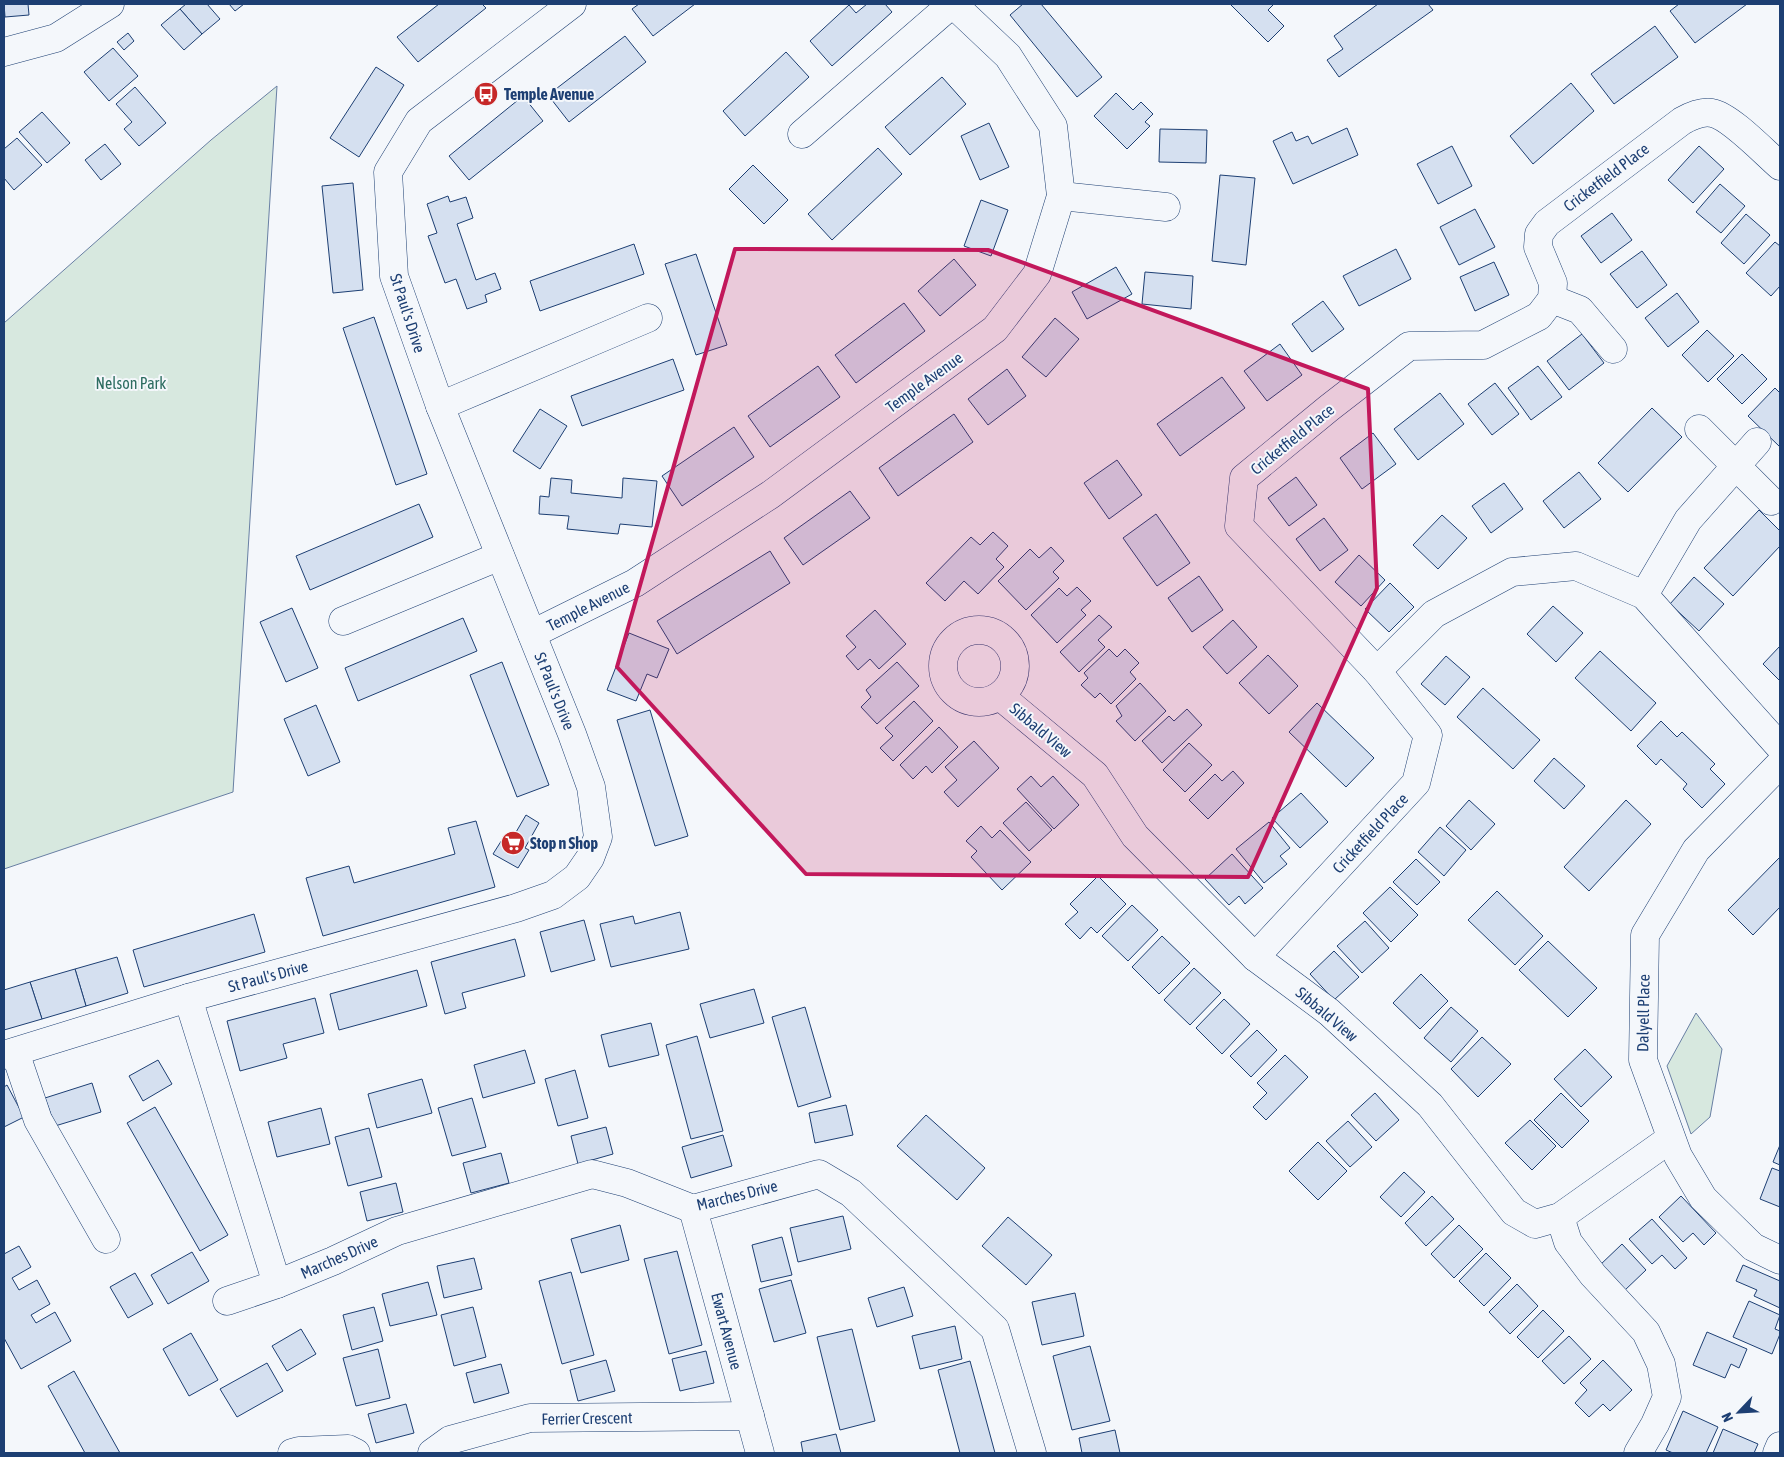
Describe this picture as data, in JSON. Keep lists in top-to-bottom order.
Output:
{
  "streets": {
    "street": [
      "Cricketfield Place",
      "St Paul's Drive",
      "Temple Avenue",
      "Sibbald View",
      "Dalyell Place",
      "Marches Drive",
      "Ewart Avenue",
      "Ferrier Crescent"
    ]
  },
  "crossings": [
    ["Cricketfield Place", "Sibbald View"],
    ["St Paul's Drive", "Temple Avenue"],
    ["Sibbald View", "Dalyell Place"],
    ["Marches Drive", "Ewart Avenue"],
    ["Ewart Avenue", "Ferrier Crescent"]
  ],
  "parks": ["Nelson Park"],
  "places": {
    "bus stop": ["Temple Avenue"],
    "supermarket": ["Stop n Shop"]
  },
  "north": "bottom left"
}
